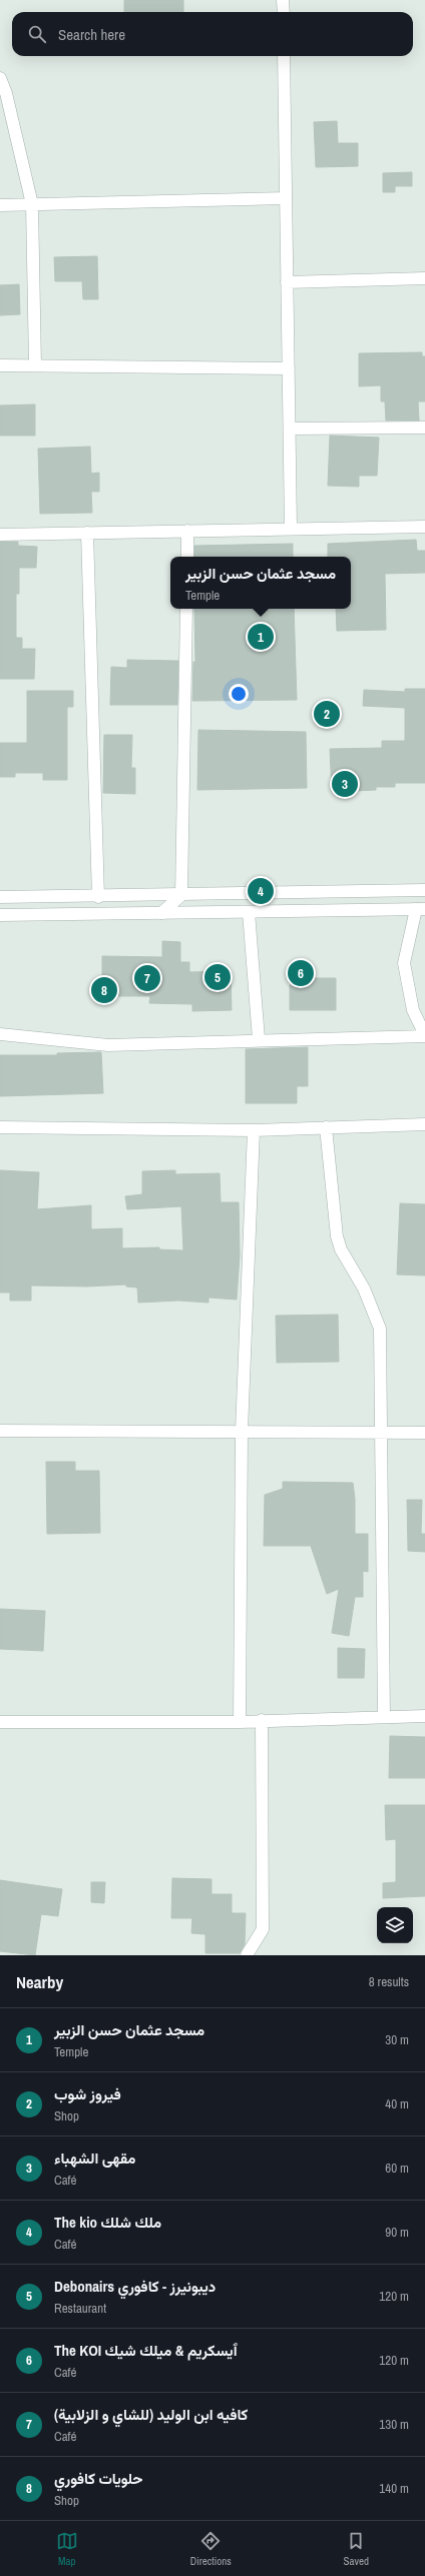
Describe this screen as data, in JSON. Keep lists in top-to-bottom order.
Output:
{
  "page": {
    "search": "Search here",
    "popup": ["مسجد عثمان حسن الزبير", "Temple"],
    "pins": [
      "1",
      "2",
      "3",
      "4",
      "6",
      "5",
      "7",
      "8"
    ],
    "heading": ["Nearby", "8 results"],
    "list": [
      {
        "mark": "1",
        "name": "مسجد عثمان حسن الزبير",
        "note": "Temple",
        "value": "30 m"
      },
      {
        "mark": "2",
        "name": "فيروز شوب",
        "note": "Shop",
        "value": "40 m"
      },
      {
        "mark": "3",
        "name": "مقهى الشهباء",
        "note": "Café",
        "value": "60 m"
      },
      {
        "mark": "4",
        "name": "The kio ملك شلك",
        "note": "Café",
        "value": "90 m"
      },
      {
        "mark": "5",
        "name": "Debonairs ديبونيرز - كافوري",
        "note": "Restaurant",
        "value": "120 m"
      },
      {
        "mark": "6",
        "name": "The KOI ٱيسكريم & ميلك شيك",
        "note": "Café",
        "value": "120 m"
      },
      {
        "mark": "7",
        "name": "كافيه ابن الوليد (للشاي و الزلابية)",
        "note": "Café",
        "value": "130 m"
      },
      {
        "mark": "8",
        "name": "حلويات كافوري",
        "note": "Shop",
        "value": "140 m"
      }
    ],
    "nav": ["Map", "Directions", "Saved"]
  }
}
